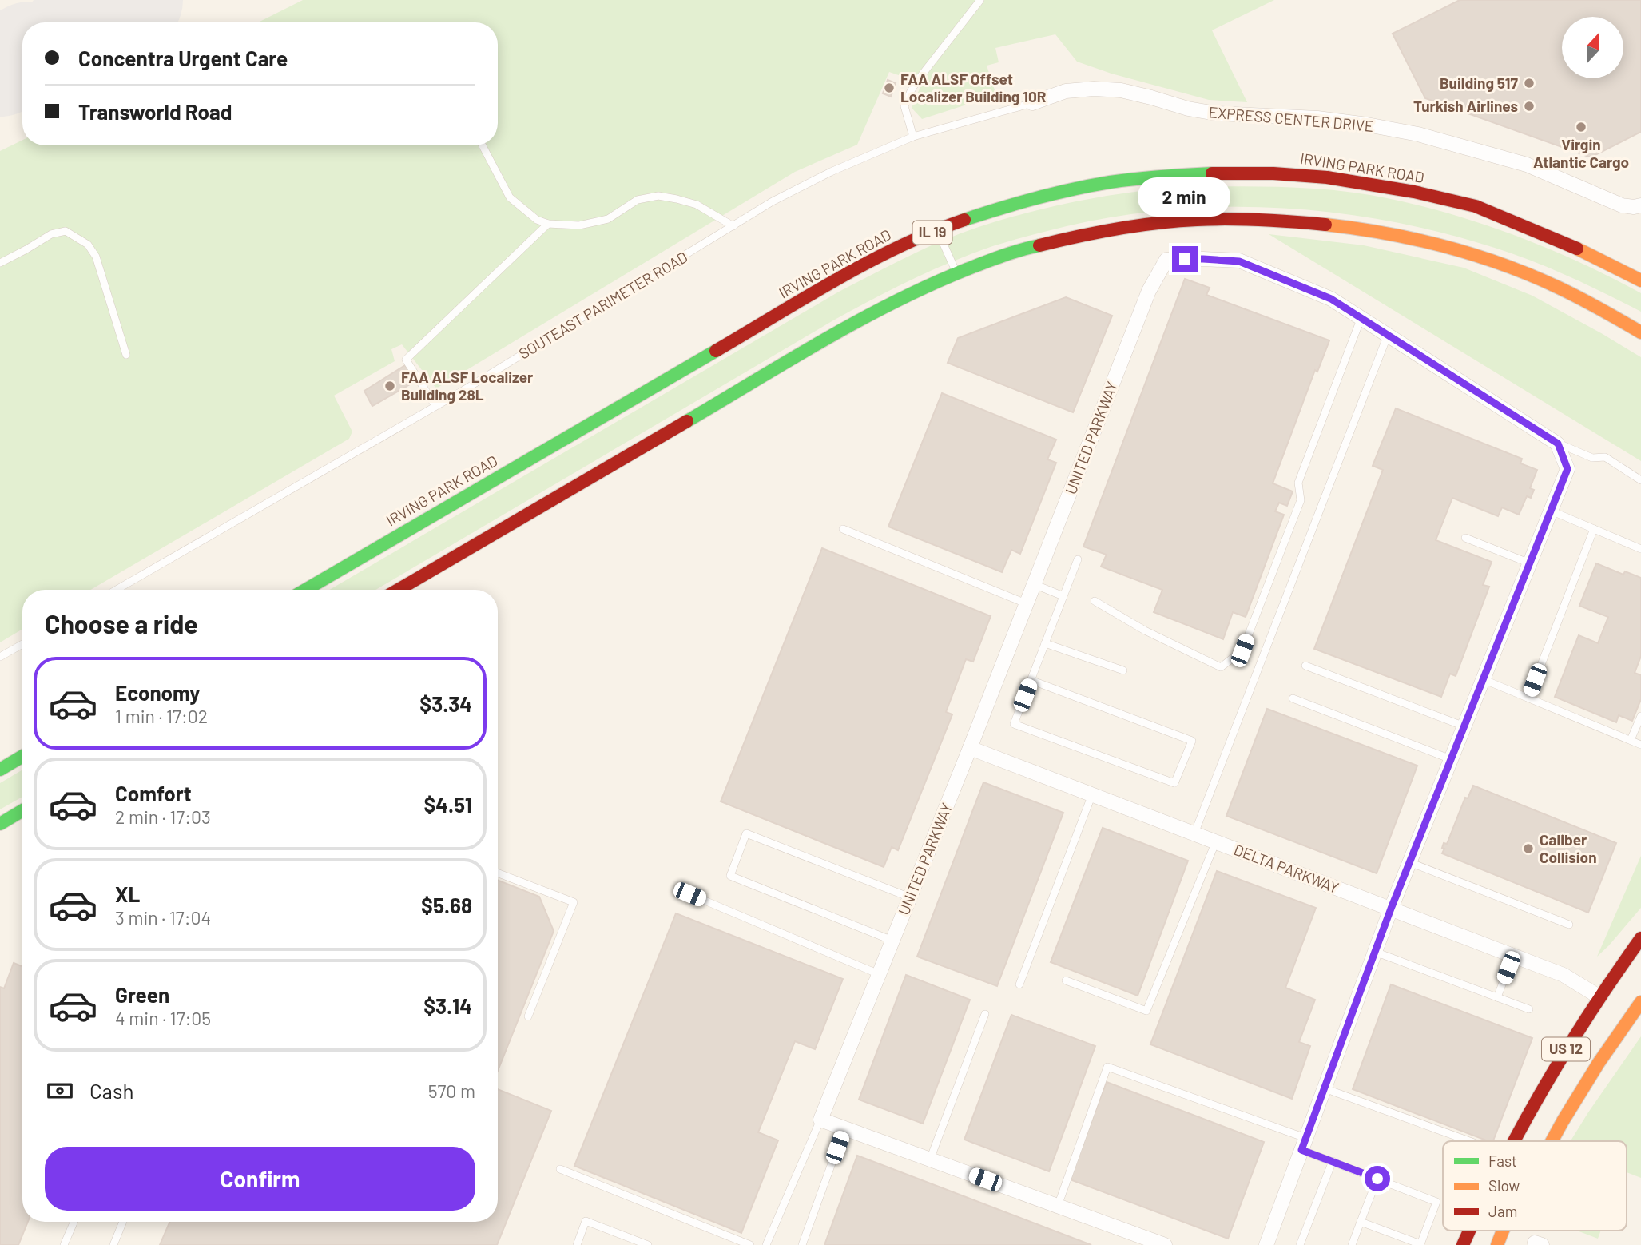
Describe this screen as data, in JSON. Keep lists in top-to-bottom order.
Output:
{
  "streets": {
    "main road": ["IRVING PARK ROAD", "IL 19", "US 12"],
    "street": ["EXPRESS CENTER DRIVE", "UNITED PARKWAY", "DELTA PARKWAY"],
    "lane": ["SOUTEAST PARIMETER ROAD"]
  },
  "crossings": [
    ["EXPRESS CENTER DRIVE", "SOUTEAST PARIMETER ROAD"],
    ["UNITED PARKWAY", "DELTA PARKWAY"],
    ["DELTA PARKWAY", "US 12"]
  ],
  "places": [
    "Building 517",
    "FAA ALSF Offset Localizer Building 10R",
    "Turkish Airlines",
    "Virgin Atlantic Cargo",
    "FAA ALSF Localizer Building 28L",
    "Caliber Collision"
  ],
  "legend": ["Fast", "Slow", "Jam"],
  "north": "top",
  "page": {
    "banner": ["Concentra Urgent Care", "Transworld Road"],
    "bubble": "2 min",
    "heading": "Choose a ride",
    "list": [
      {
        "name": "Economy",
        "note": "1 min · 17:02",
        "value": "$3.34"
      },
      {
        "name": "Comfort",
        "note": "2 min · 17:03",
        "value": "$4.51"
      },
      {
        "name": "XL",
        "note": "3 min · 17:04",
        "value": "$5.68"
      },
      {
        "name": "Green",
        "note": "4 min · 17:05",
        "value": "$3.14"
      }
    ],
    "pay": ["Cash", "570 m"],
    "buttons": "Confirm"
  }
}
